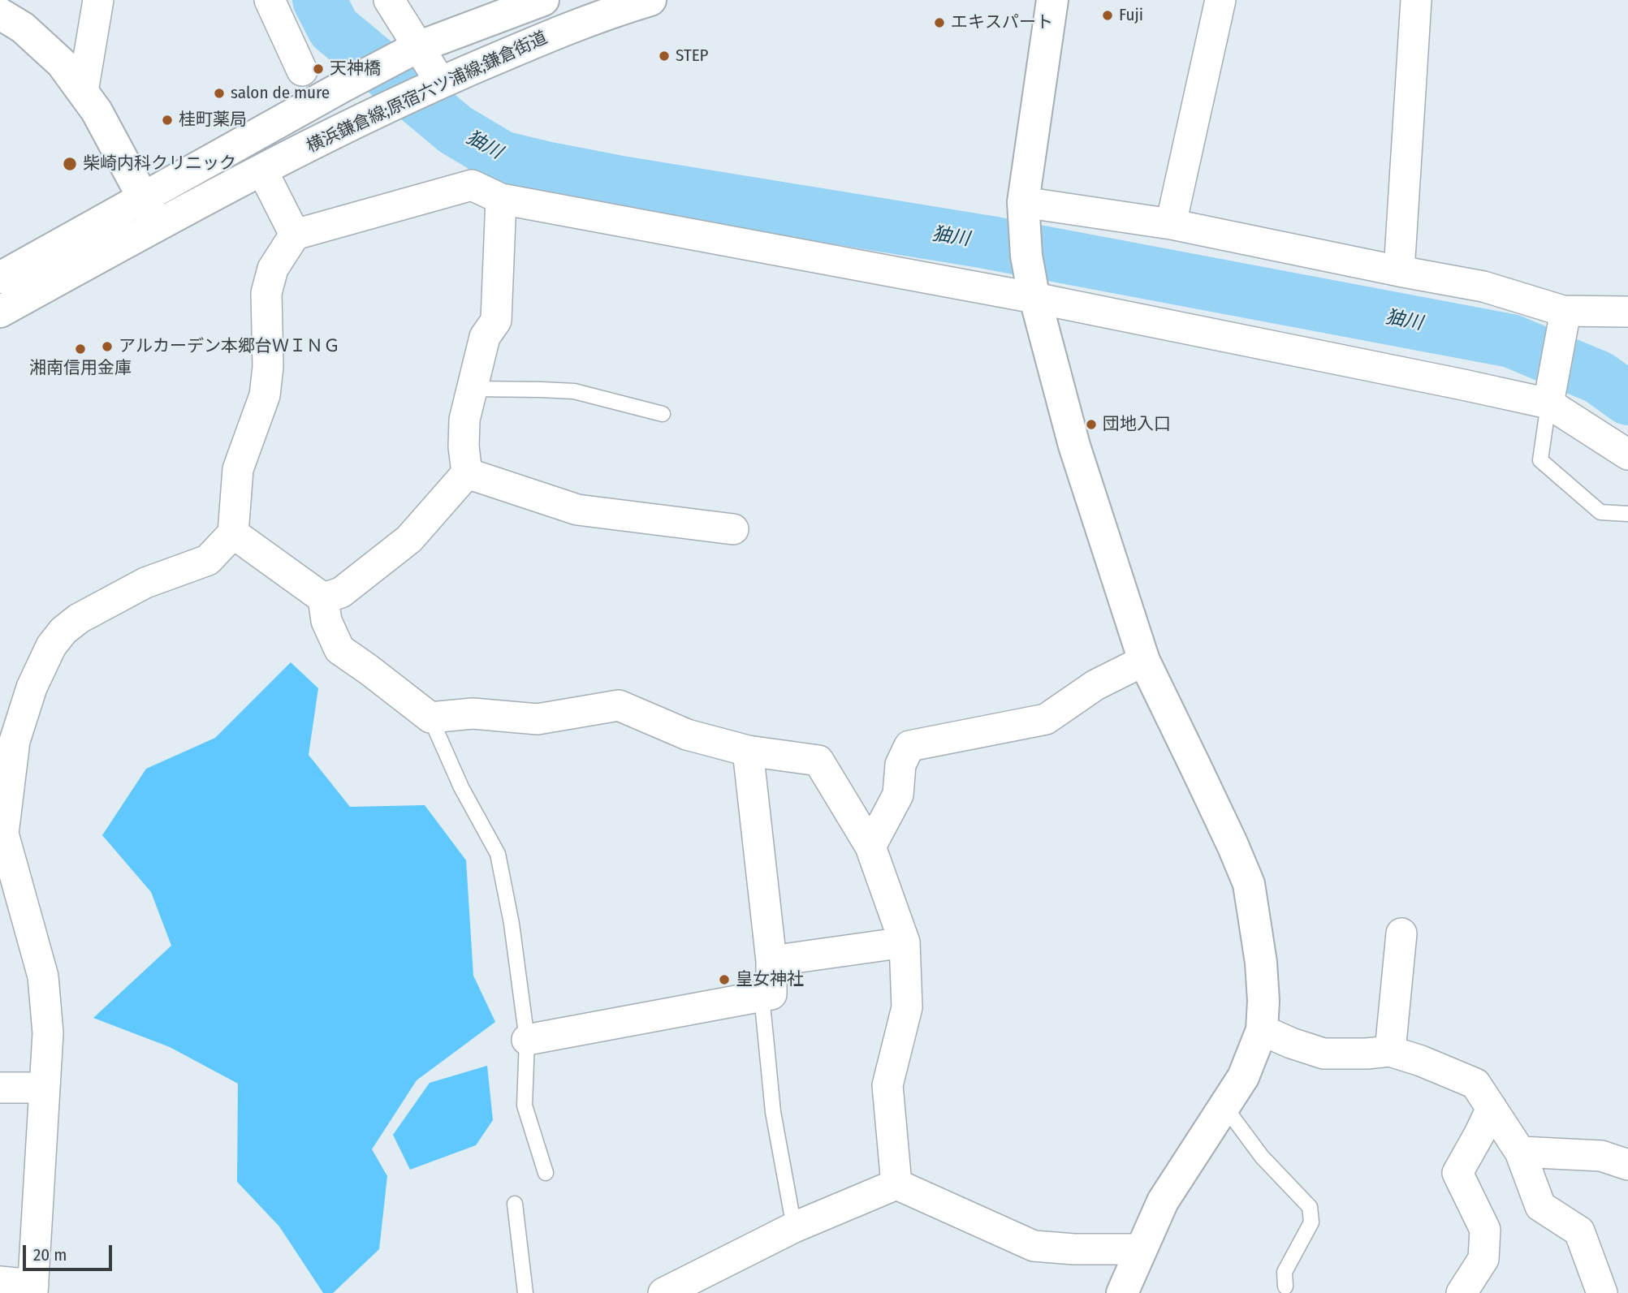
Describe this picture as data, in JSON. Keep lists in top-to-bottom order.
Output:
{
  "streets": {
    "street": ["横浜鎌倉線;原宿六ツ浦線;鎌倉街道"]
  },
  "water": ["㹨川"],
  "places": [
    "Fuji",
    "エキスパート",
    "STEP",
    "天神橋",
    "salon de mure",
    "桂町薬局",
    "柴崎内科クリニック",
    "アルカーデン本郷台ＷＩＮＧ",
    "湘南信用金庫",
    "団地入口",
    "皇女神社"
  ],
  "scale_bar": "20 m"
}
